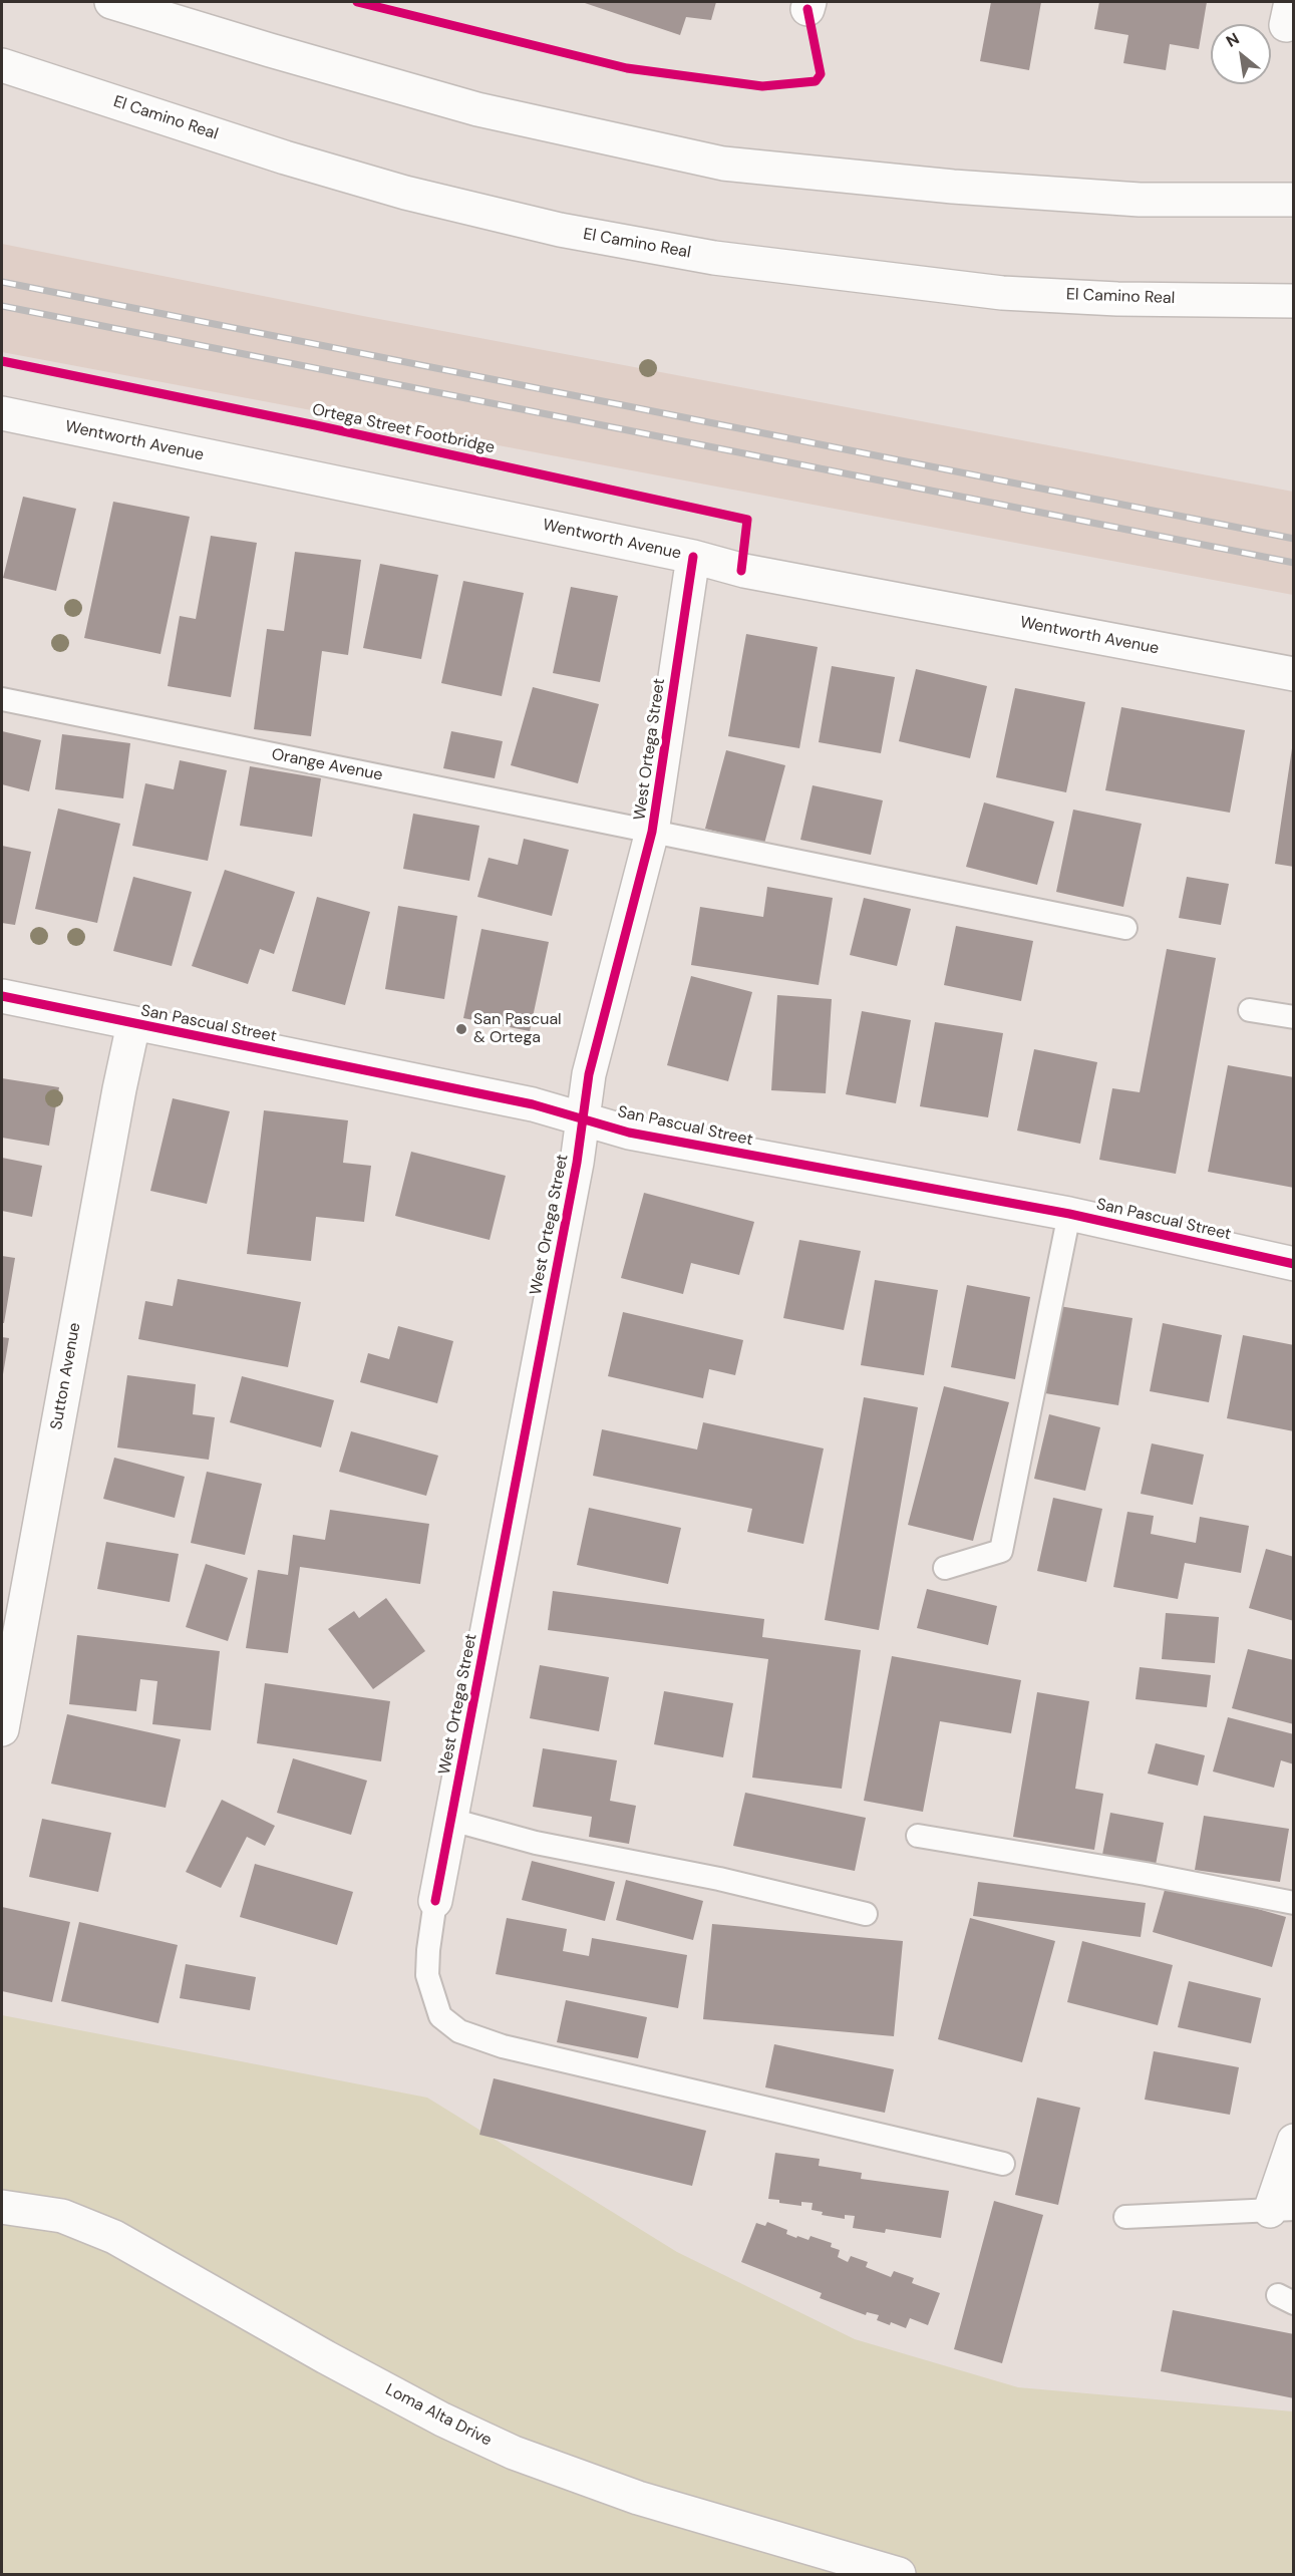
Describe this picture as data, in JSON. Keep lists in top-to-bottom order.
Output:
{
  "streets": {
    "main road": [
      "El Camino Real",
      "Wentworth Avenue",
      "West Ortega Street",
      "San Pascual Street",
      "Sutton Avenue",
      "Loma Alta Drive"
    ],
    "lane": ["Orange Avenue"],
    "cycle path": ["Ortega Street Footbridge"]
  },
  "crossings": [
    ["Wentworth Avenue", "West Ortega Street"],
    ["West Ortega Street", "Orange Avenue"],
    ["West Ortega Street", "San Pascual Street"],
    ["San Pascual Street", "Sutton Avenue"]
  ],
  "places": ["San Pascual & Ortega"],
  "north": "top left"
}
